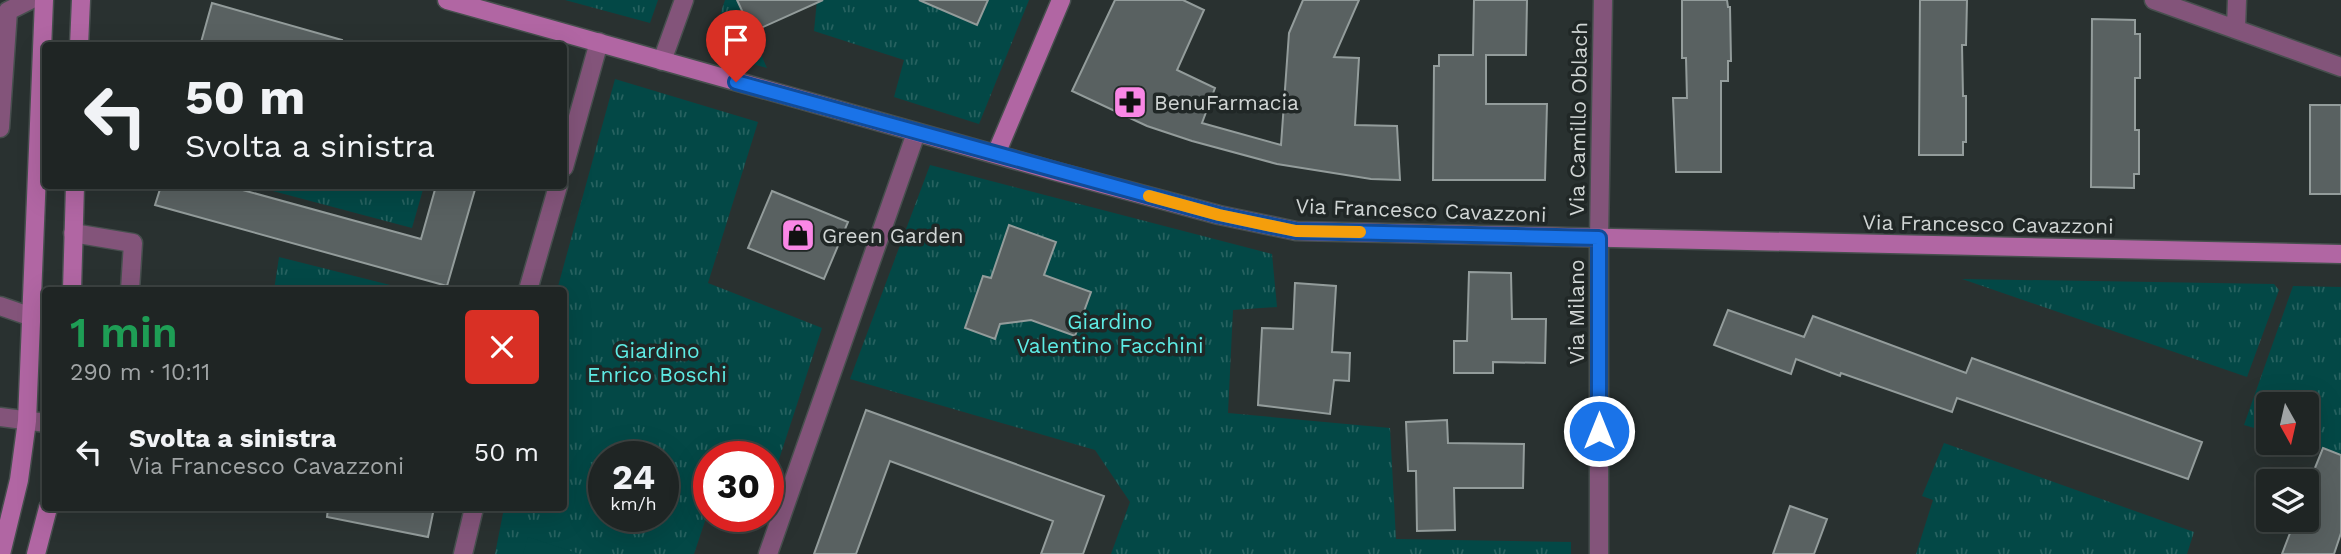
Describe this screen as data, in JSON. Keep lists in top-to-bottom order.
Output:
{
  "streets": {
    "street": ["Via Camillo Oblach", "Via Francesco Cavazzoni", "Via Milano"]
  },
  "crossings": [
    ["Via Camillo Oblach", "Via Francesco Cavazzoni"],
    ["Via Camillo Oblach", "Via Milano"],
    ["Via Francesco Cavazzoni", "Via Milano"]
  ],
  "parks": ["Giardino Valentino Facchini", "Giardino Enrico Boschi"],
  "places": {
    "pharmacy": ["BenuFarmacia"],
    "shop": ["Green Garden"]
  },
  "north": "bottom",
  "page": {
    "turn": ["50 m", "Svolta a sinistra"],
    "heading": ["1 min", "290 m · 10:11"],
    "list": [
      {
        "name": "Svolta a sinistra",
        "note": "Via Francesco Cavazzoni",
        "value": "50 m"
      }
    ],
    "speed": "24 km/h",
    "limit": "30"
  }
}
